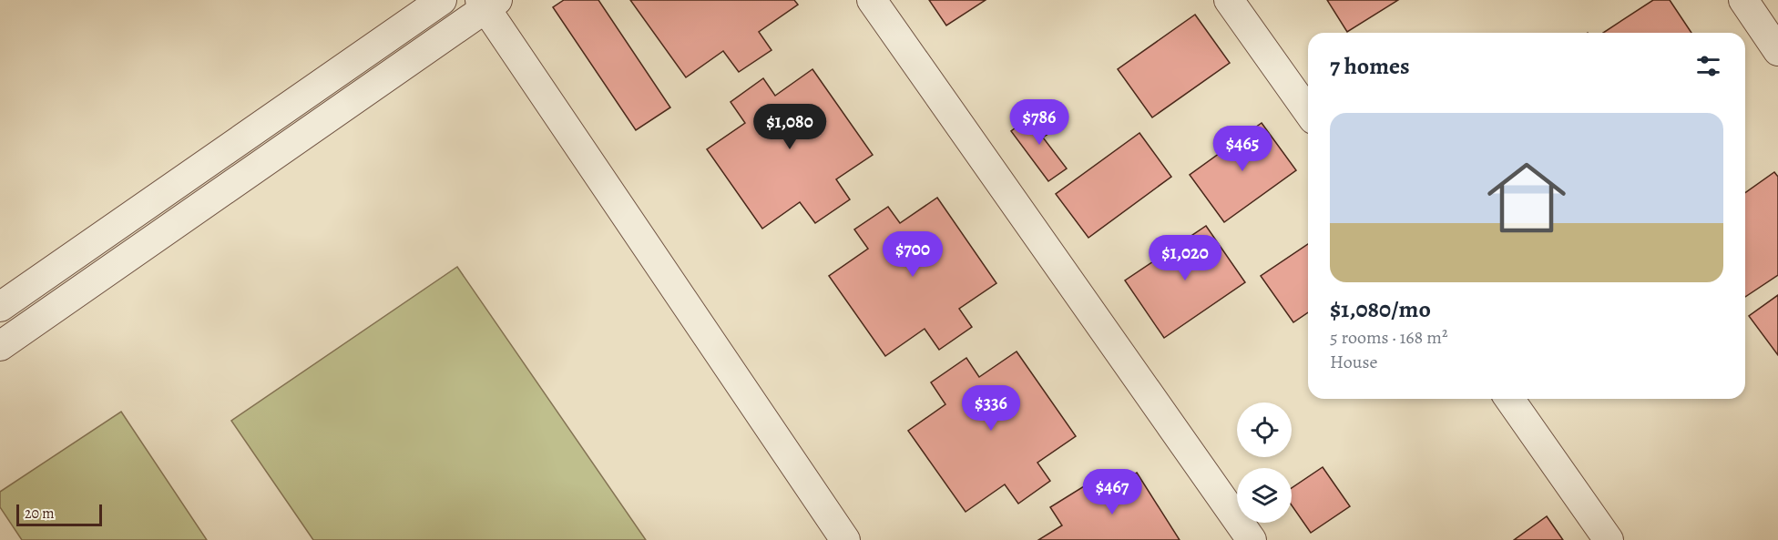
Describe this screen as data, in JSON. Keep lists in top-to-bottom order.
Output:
{
  "scale_bar": "20 m",
  "page": {
    "heading": "7 homes",
    "list": [
      {
        "name": "$1,080/mo",
        "note": "5 rooms · 168 m² · House"
      }
    ],
    "price": [
      "$786",
      "$1,080",
      "$465",
      "$700",
      "$1,020",
      "$336",
      "$467"
    ],
    "scale": "20 m"
  }
}
